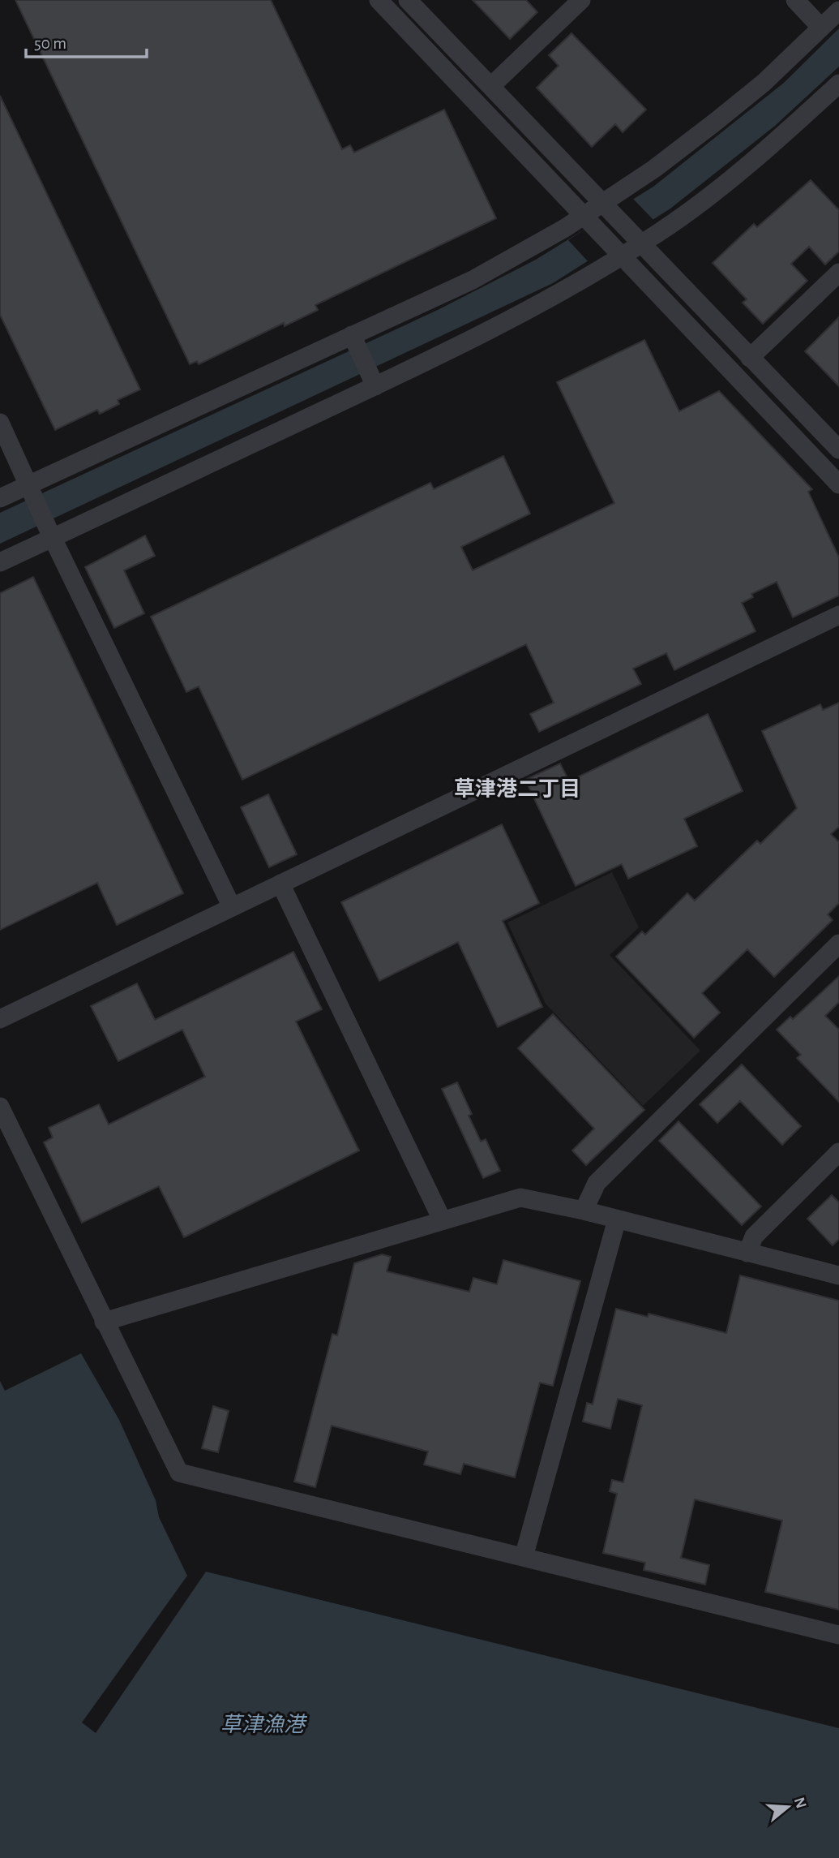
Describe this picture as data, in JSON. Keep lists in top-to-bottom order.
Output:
{
  "districts": ["草津港二丁目"],
  "water": ["草津漁港"],
  "scale_bar": "50 m",
  "north": "right"
}
